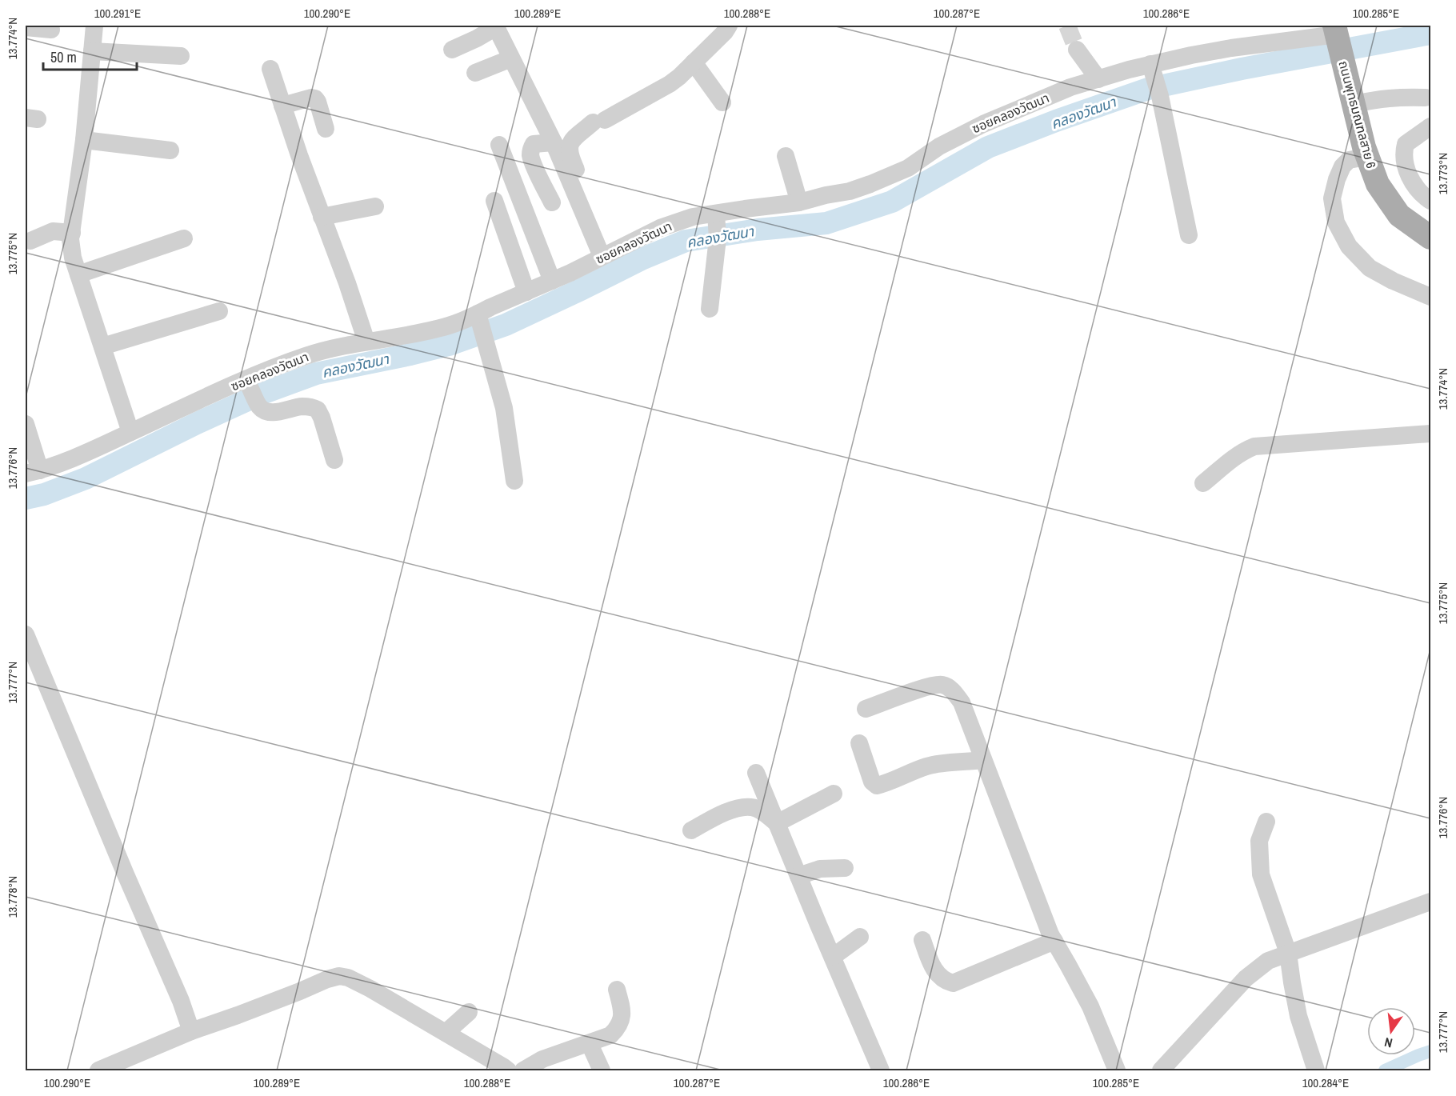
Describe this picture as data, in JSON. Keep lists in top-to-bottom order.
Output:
{
  "streets": {
    "main road": ["ถนนพุทธมณฑลสาย 6"],
    "street": ["ซอยคลองวัฒนา"]
  },
  "crossings": [
    ["ซอยคลองวัฒนา", "ถนนพุทธมณฑลสาย 6"]
  ],
  "water": ["คลองวัฒนา"],
  "scale_bar": "50 m",
  "north": "bottom",
  "coordinates": [
    "100.291°E",
    "100.290°E",
    "100.289°E",
    "100.288°E",
    "100.287°E",
    "100.286°E",
    "100.285°E",
    "13.774°N",
    "13.773°N",
    "13.775°N",
    "13.776°N",
    "13.777°N",
    "13.778°N",
    "100.284°E"
  ]
}
